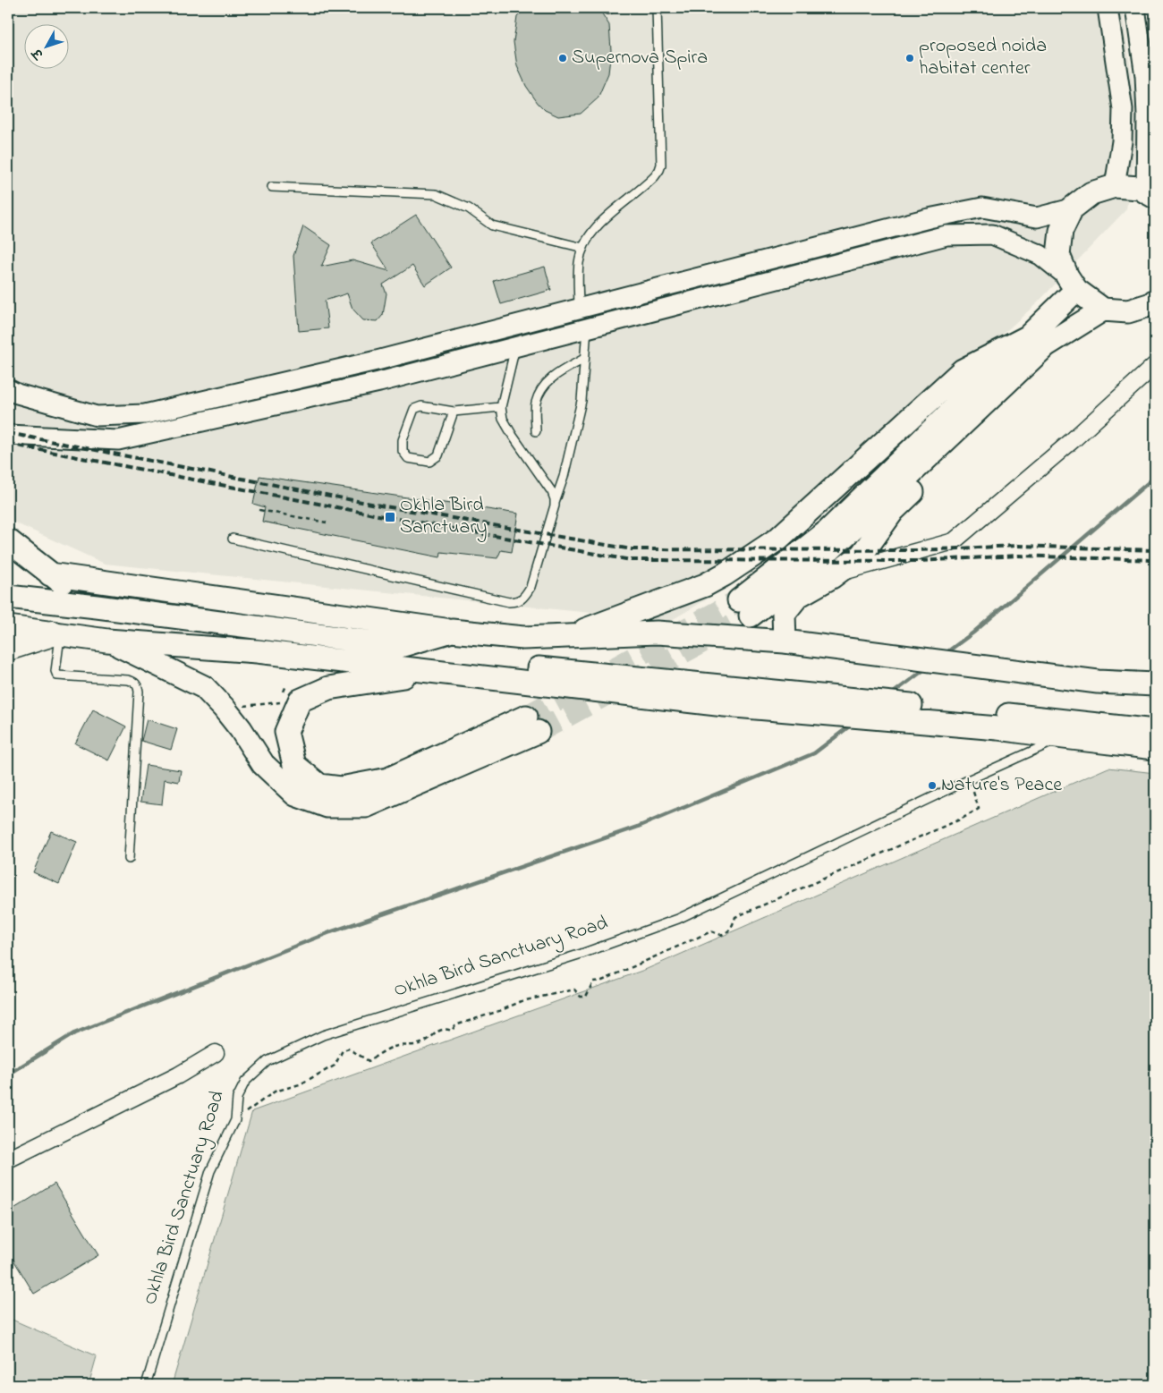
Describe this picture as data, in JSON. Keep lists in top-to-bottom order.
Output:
{
  "streets": {
    "street": ["Okhla Bird Sanctuary Road"]
  },
  "places": {
    "other": ["Supernova Spira", "proposed noida habitat center", "Nature's Peace"],
    "transit": ["Okhla Bird Sanctuary"]
  },
  "north": "bottom left"
}
